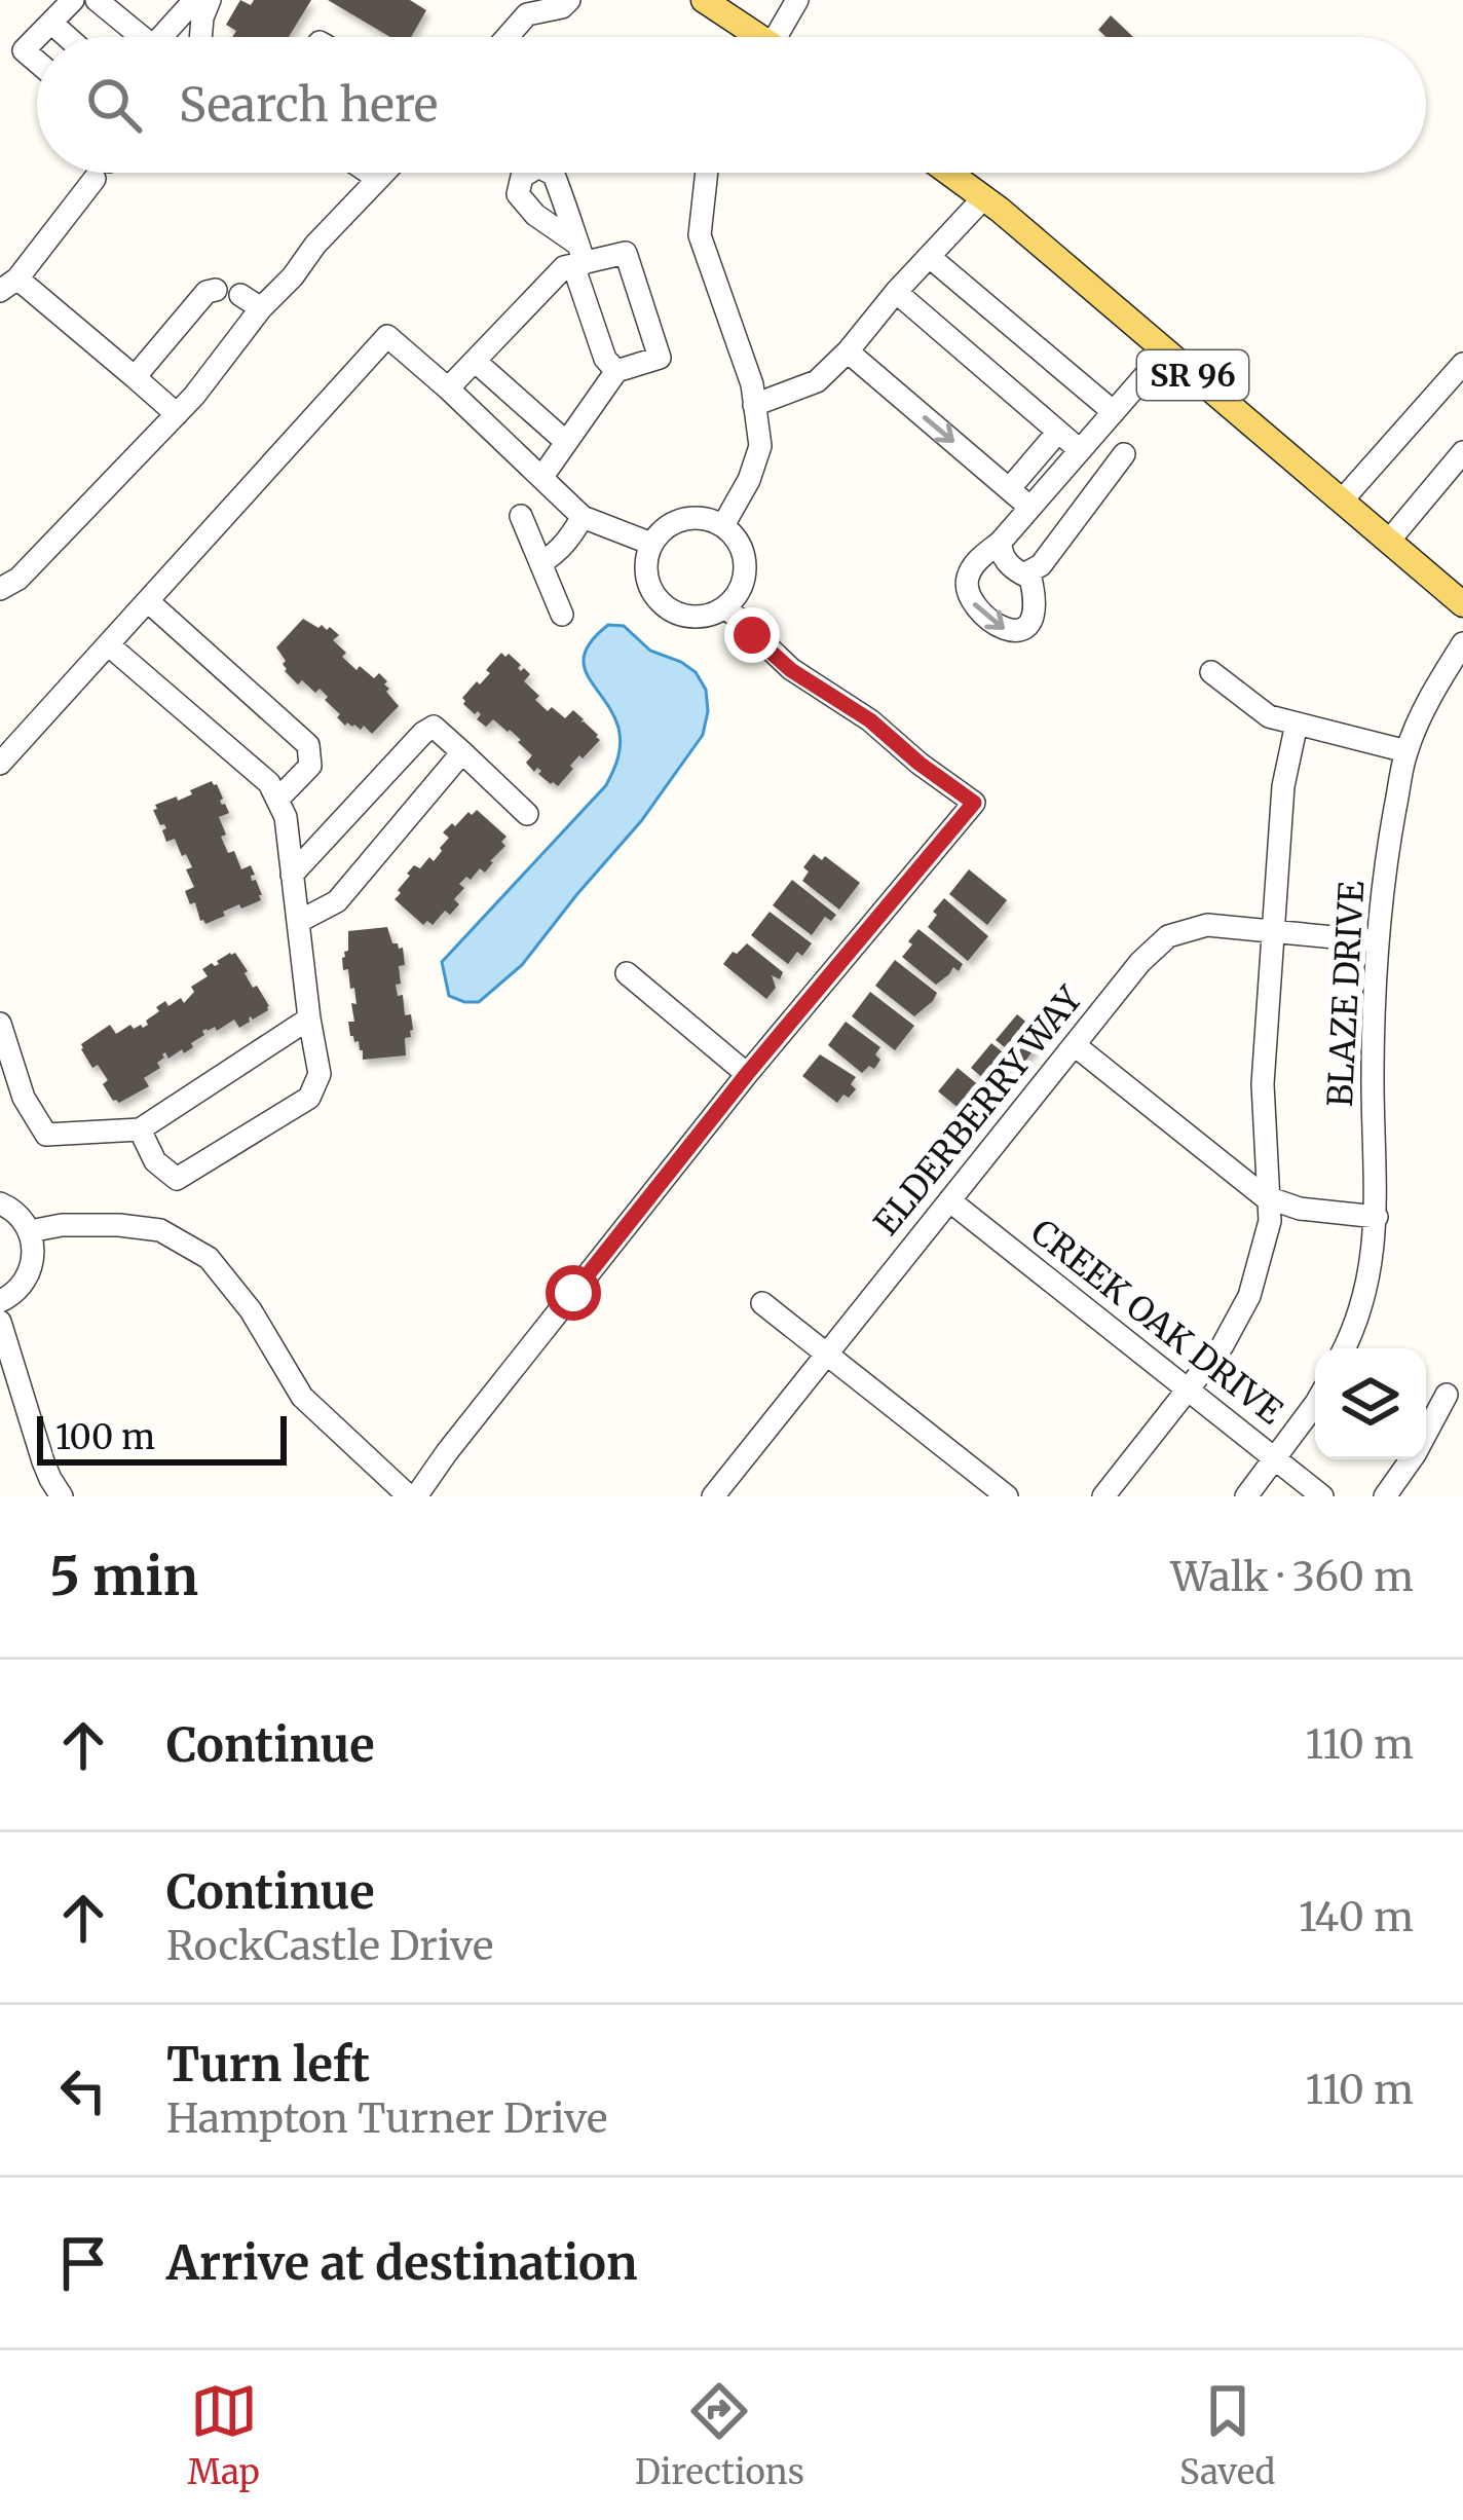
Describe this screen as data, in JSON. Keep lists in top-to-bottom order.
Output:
{
  "streets": {
    "main road": ["SR 96"],
    "street": ["BLAZE DRIVE", "ELDERBERRY WAY", "CREEK OAK DRIVE"]
  },
  "crossings": [
    ["BLAZE DRIVE", "ELDERBERRY WAY"],
    ["ELDERBERRY WAY", "CREEK OAK DRIVE"]
  ],
  "scale_bar": "100 m",
  "page": {
    "search": "Search here",
    "scale": "100 m",
    "heading": ["5 min", "Walk · 360 m"],
    "list": [
      ["Continue", "110 m"],
      ["Continue", "RockCastle Drive", "140 m"],
      ["Turn left", "Hampton Turner Drive", "110 m"],
      "Arrive at destination"
    ],
    "nav": ["Map", "Directions", "Saved"]
  }
}
